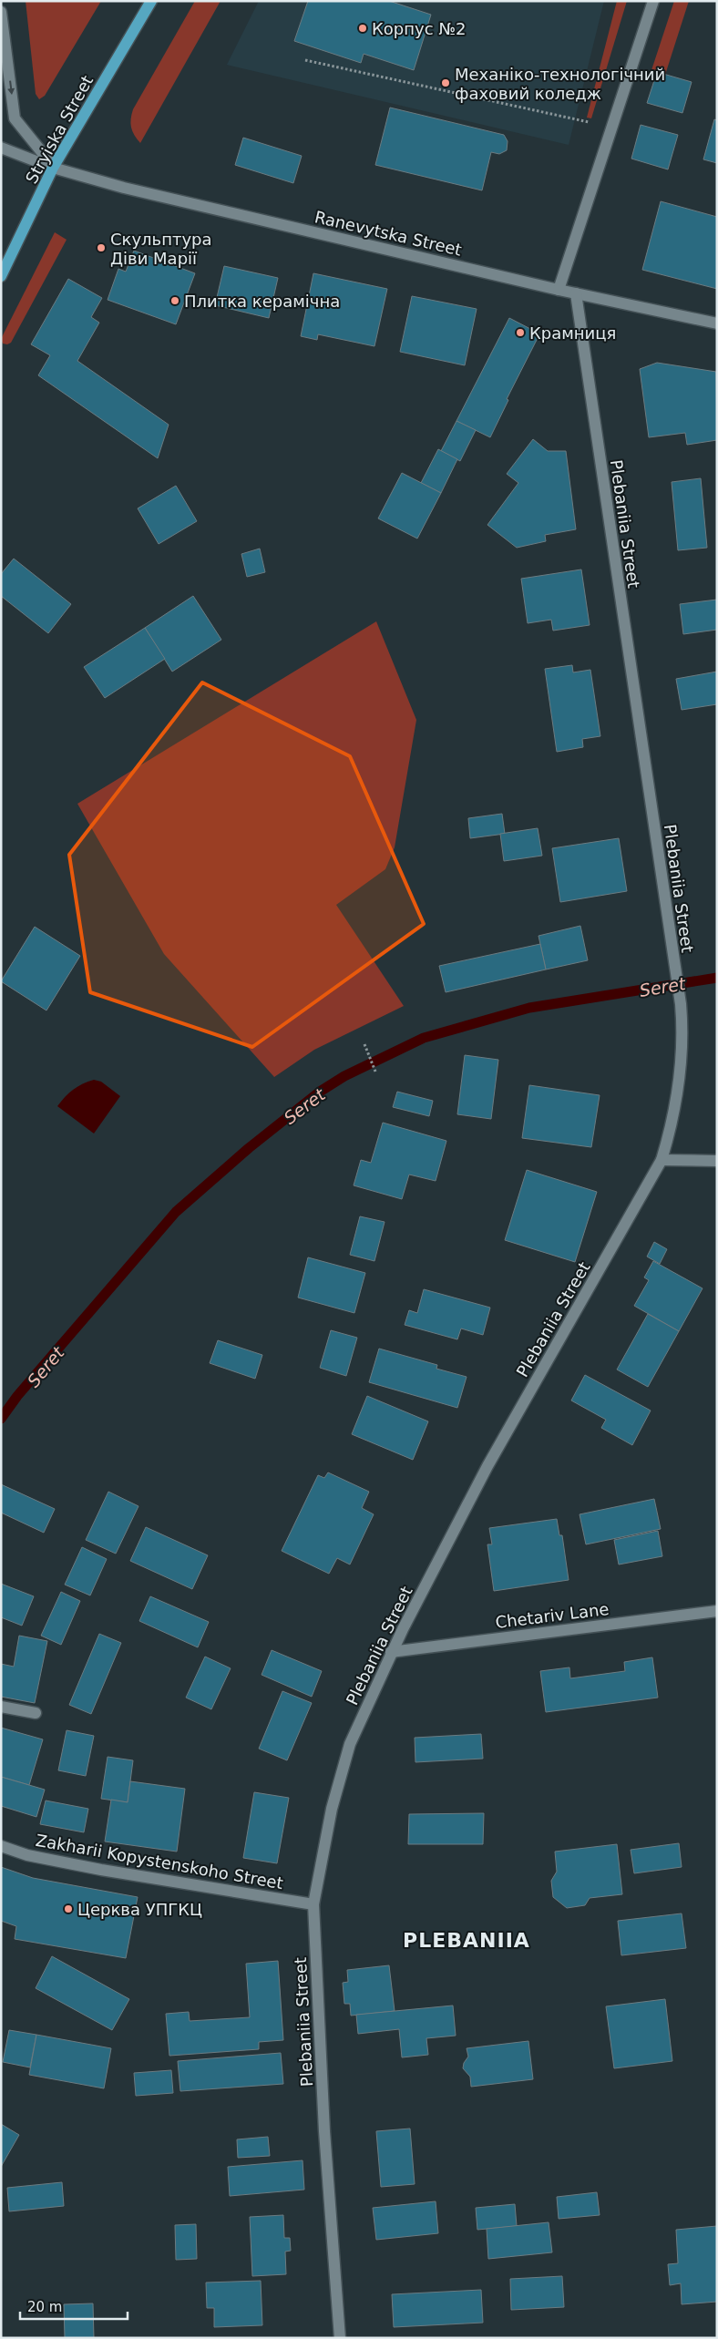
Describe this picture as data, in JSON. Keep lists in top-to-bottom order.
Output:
{
  "streets": {
    "main road": ["Stryiska Street"],
    "street": [
      "Ranevytska Street",
      "Plebaniia Street",
      "Chetariv Lane",
      "Zakharii Kopystenskoho Street"
    ]
  },
  "crossings": [
    ["Stryiska Street", "Ranevytska Street"],
    ["Ranevytska Street", "Plebaniia Street"],
    ["Plebaniia Street", "Chetariv Lane"],
    ["Plebaniia Street", "Zakharii Kopystenskoho Street"]
  ],
  "districts": ["PLEBANIIA"],
  "water": ["Seret"],
  "places": [
    "Корпус №2",
    "Механіко-технологічний фаховий коледж",
    "Скульптура Діви Марії",
    "Плитка керамічна",
    "Крамниця",
    "Церква УПГКЦ"
  ],
  "scale_bar": "20 m"
}
